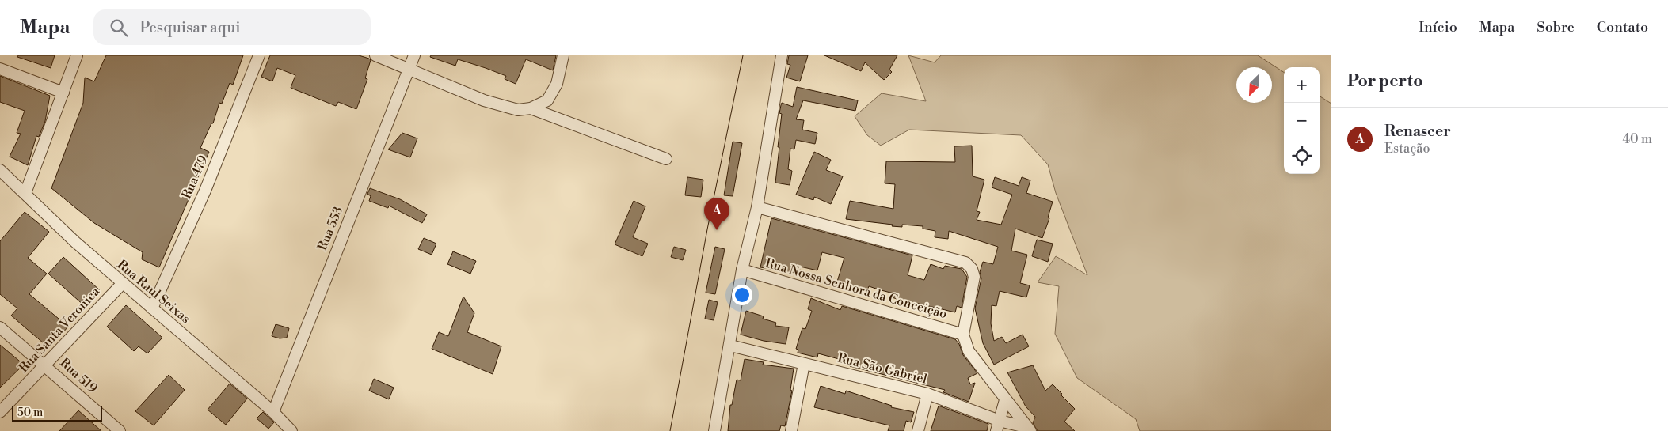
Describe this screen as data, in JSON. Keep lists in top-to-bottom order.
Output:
{
  "streets": {
    "street": [
      "Rua 479",
      "Rua 553",
      "Rua Nossa Senhora da Conceição",
      "Rua Raul Seixas",
      "Rua Santa Veronica",
      "Rua São Gabriel",
      "Rua 519"
    ]
  },
  "crossings": [
    ["Rua 479", "Rua Raul Seixas"],
    ["Rua 553", "Rua Raul Seixas"],
    ["Rua Raul Seixas", "Rua Santa Veronica"],
    ["Rua Santa Veronica", "Rua 519"]
  ],
  "scale_bar": "50 m",
  "north": "bottom left",
  "page": {
    "header": "Mapa",
    "search": "Pesquisar aqui",
    "nav": [
      "Início",
      "Mapa",
      "Sobre",
      "Contato"
    ],
    "heading": "Por perto",
    "map_buttons": ["+", "−"],
    "list": [
      {
        "mark": "A",
        "name": "Renascer",
        "note": "Estação",
        "value": "40 m"
      }
    ],
    "pins": "A",
    "scale": "50 m"
  }
}
